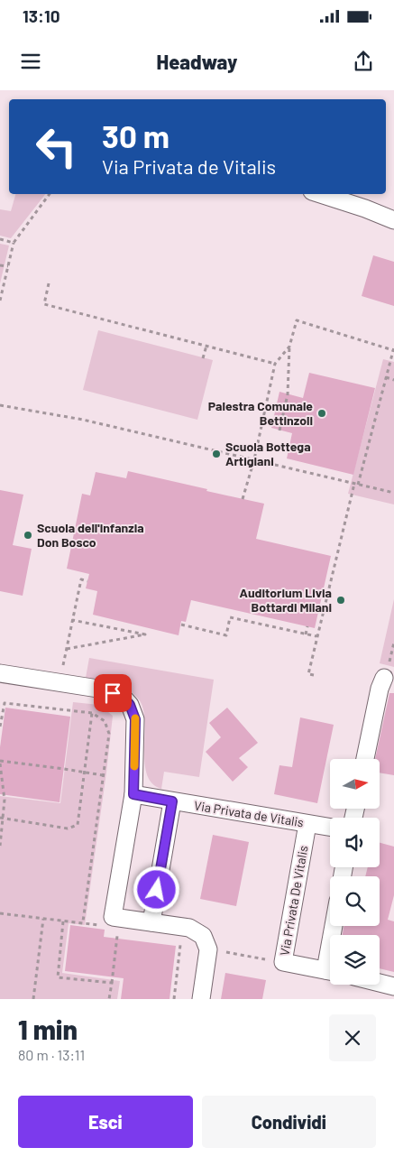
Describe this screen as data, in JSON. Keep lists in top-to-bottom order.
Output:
{
  "streets": {
    "street": ["Via Privata de Vitalis", "Via Privata De Vitalis"]
  },
  "crossings": [
    ["Via Privata de Vitalis", "Via Privata De Vitalis"]
  ],
  "places": [
    "Palestra Comunale Bettinzoli",
    "Scuola Bottega Artigiani",
    "Scuola dell'infanzia Don Bosco",
    "Auditorium Livia Bottardi Milani"
  ],
  "north": "right",
  "page": {
    "status": "13:10",
    "header": "Headway",
    "turn": ["30 m", "Via Privata de Vitalis"],
    "heading": ["1 min", "80 m · 13:11"],
    "buttons": ["Esci", "Condividi"]
  }
}
